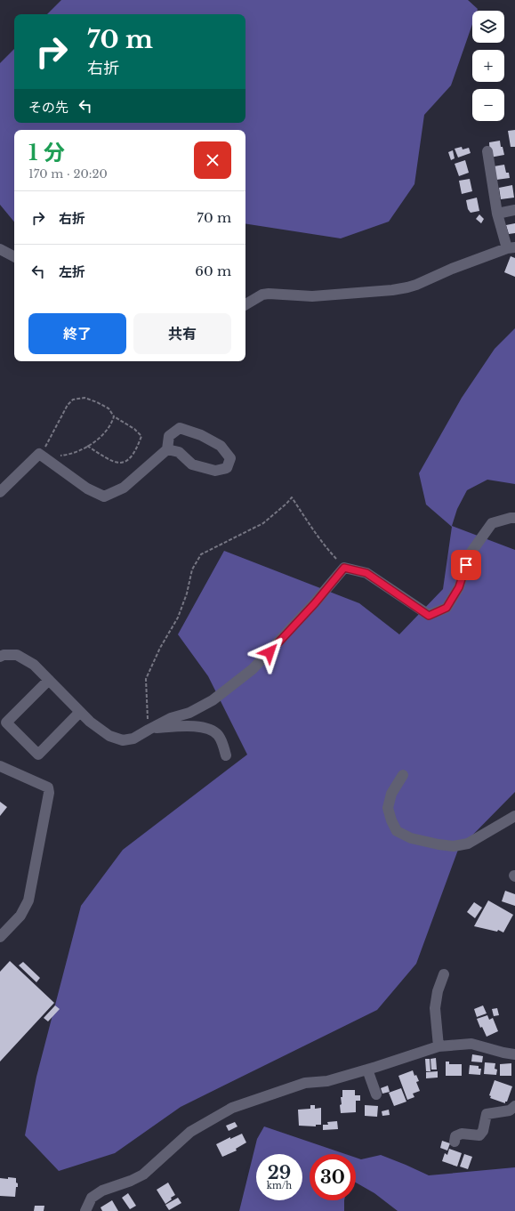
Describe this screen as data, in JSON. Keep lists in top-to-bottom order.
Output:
{
  "page": {
    "map_buttons": ["+", "−"],
    "turn": ["70 m", "右折"],
    "then": "その先",
    "heading": ["1 分", "170 m · 20:20"],
    "list": [
      {
        "name": "右折",
        "value": "70 m"
      },
      {
        "name": "左折",
        "value": "60 m"
      }
    ],
    "buttons": ["終了", "共有"],
    "speed": "29 km/h",
    "limit": "30"
  }
}
